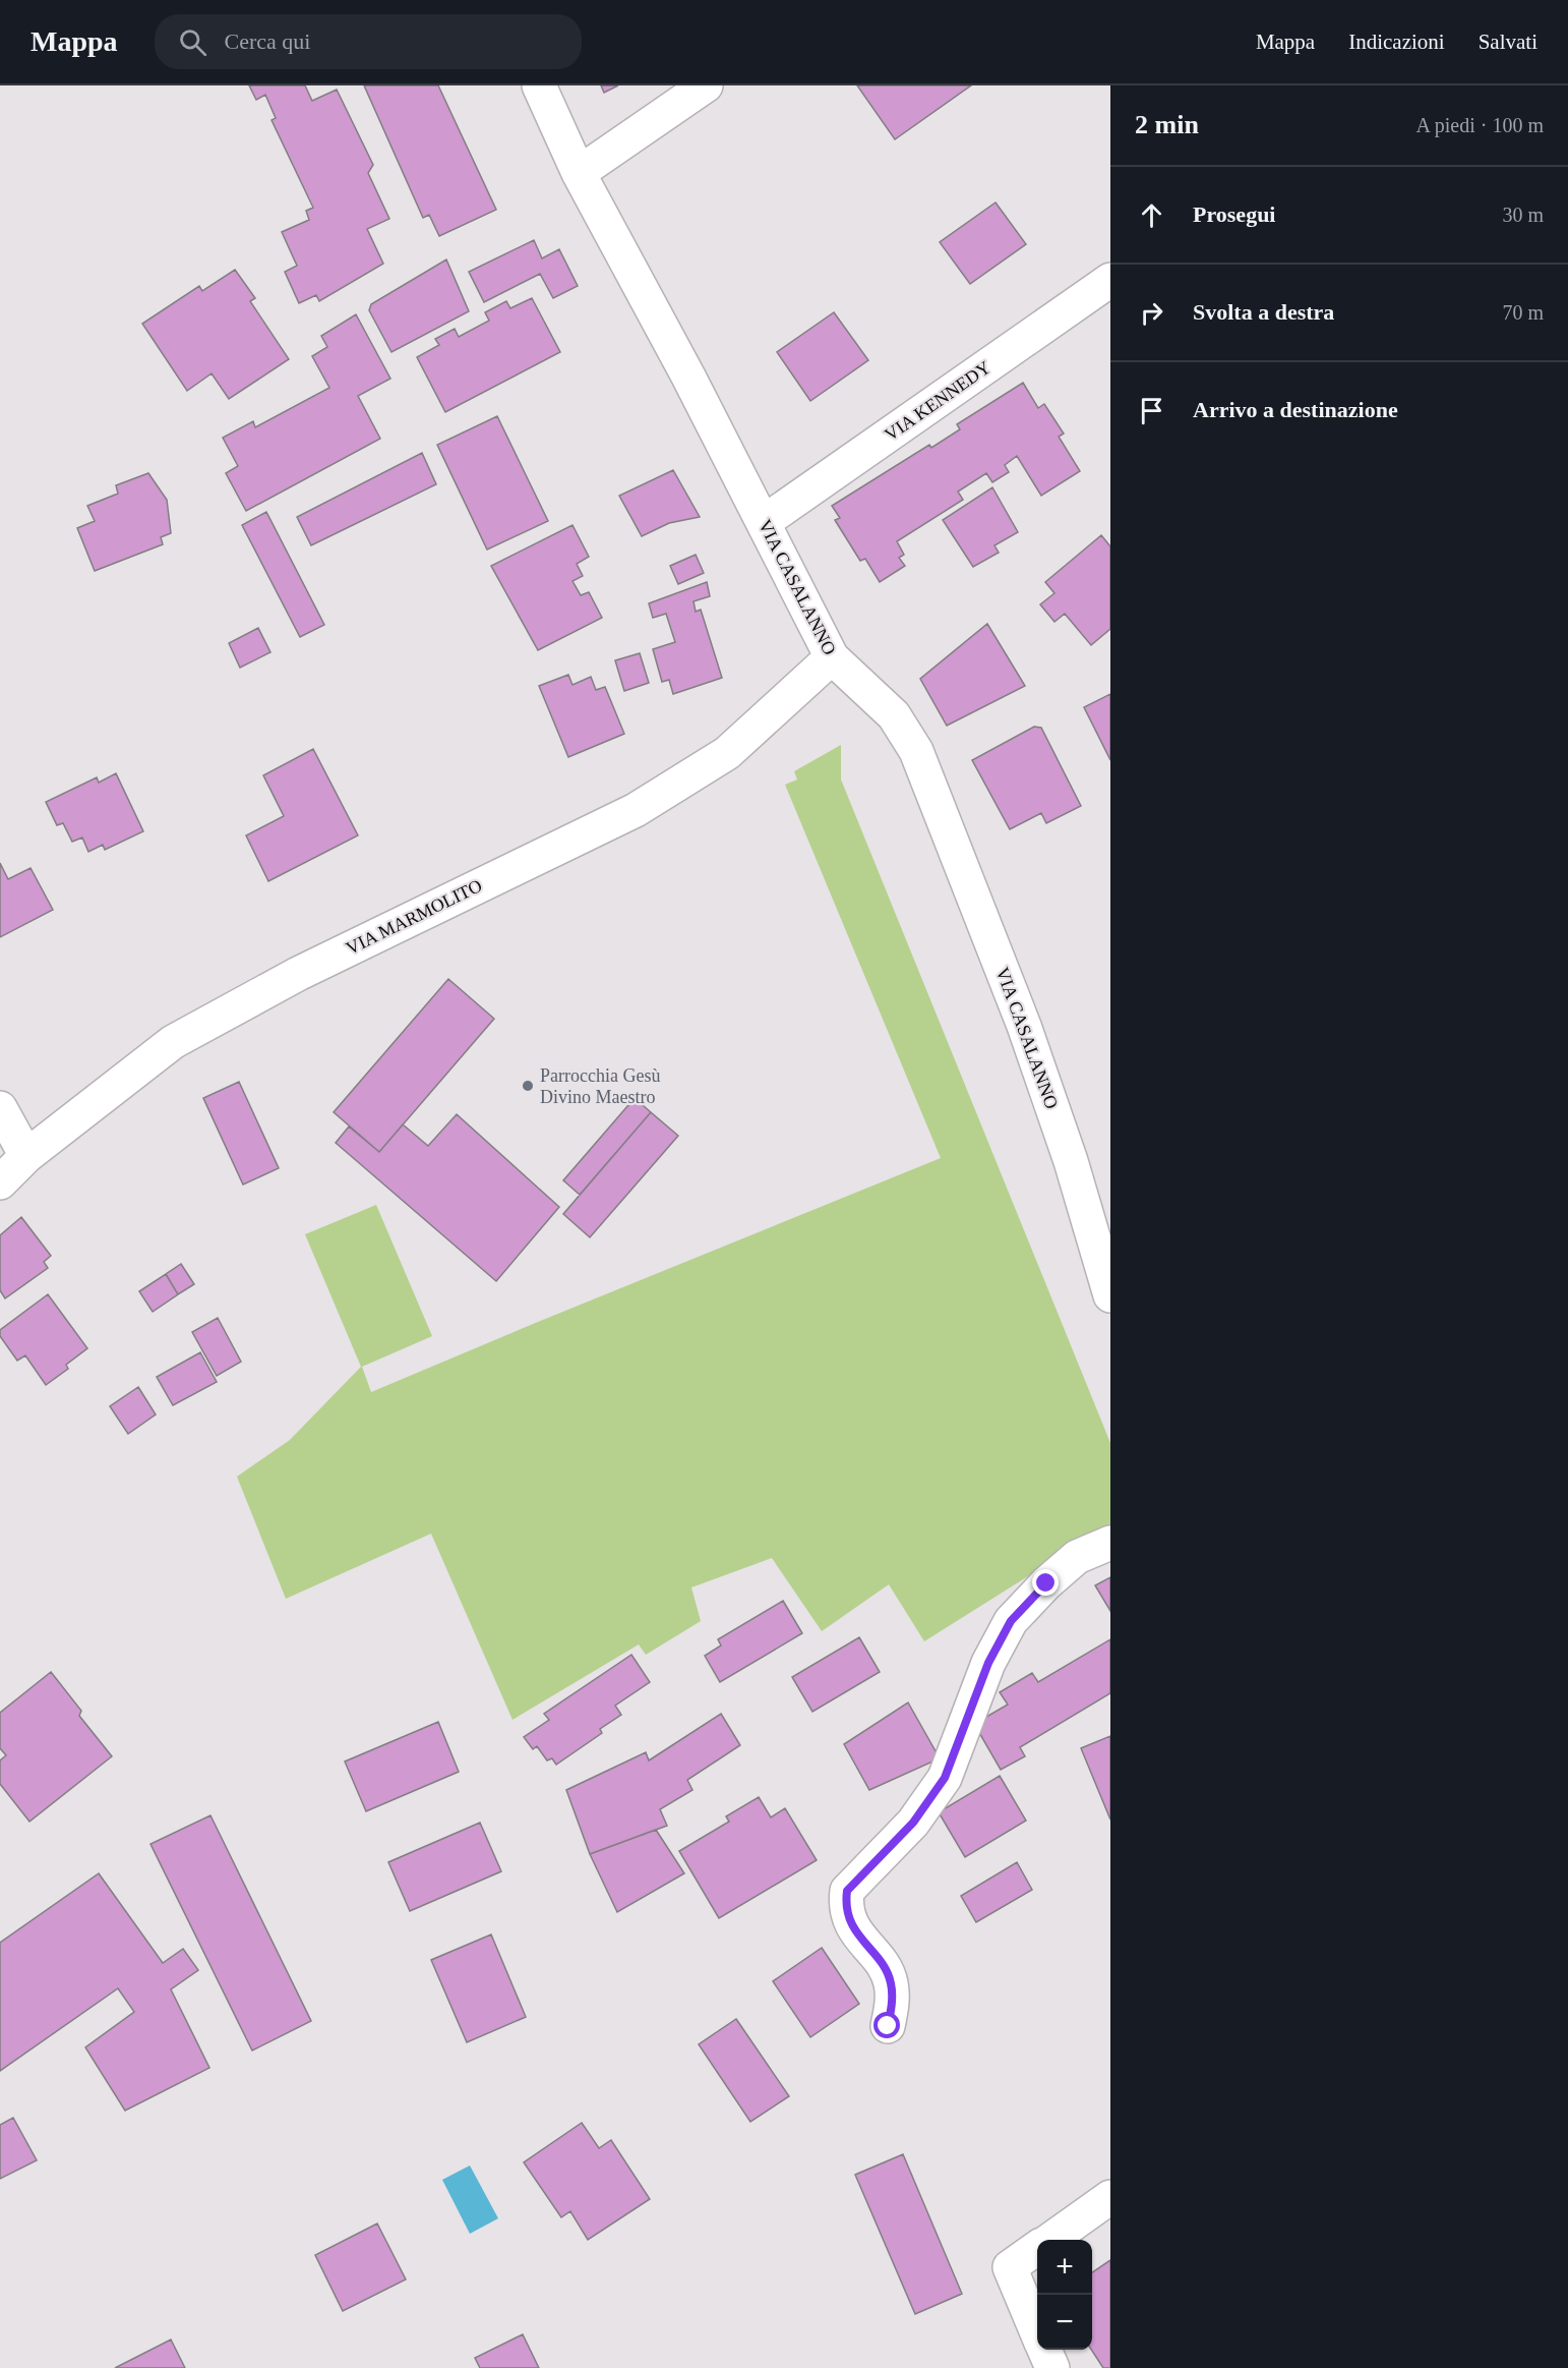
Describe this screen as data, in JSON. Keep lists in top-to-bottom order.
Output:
{
  "streets": {
    "street": ["VIA KENNEDY", "VIA CASALANNO", "VIA MARMOLITO"]
  },
  "crossings": [
    ["VIA KENNEDY", "VIA CASALANNO"],
    ["VIA CASALANNO", "VIA MARMOLITO"]
  ],
  "places": ["Parrocchia Gesù Divino Maestro"],
  "page": {
    "header": "Mappa",
    "search": "Cerca qui",
    "nav": ["Mappa", "Indicazioni", "Salvati"],
    "heading": ["2 min", "A piedi · 100 m"],
    "list": [
      ["Prosegui", "30 m"],
      ["Svolta a destra", "70 m"],
      "Arrivo a destinazione"
    ],
    "map_buttons": ["+", "−"]
  }
}
